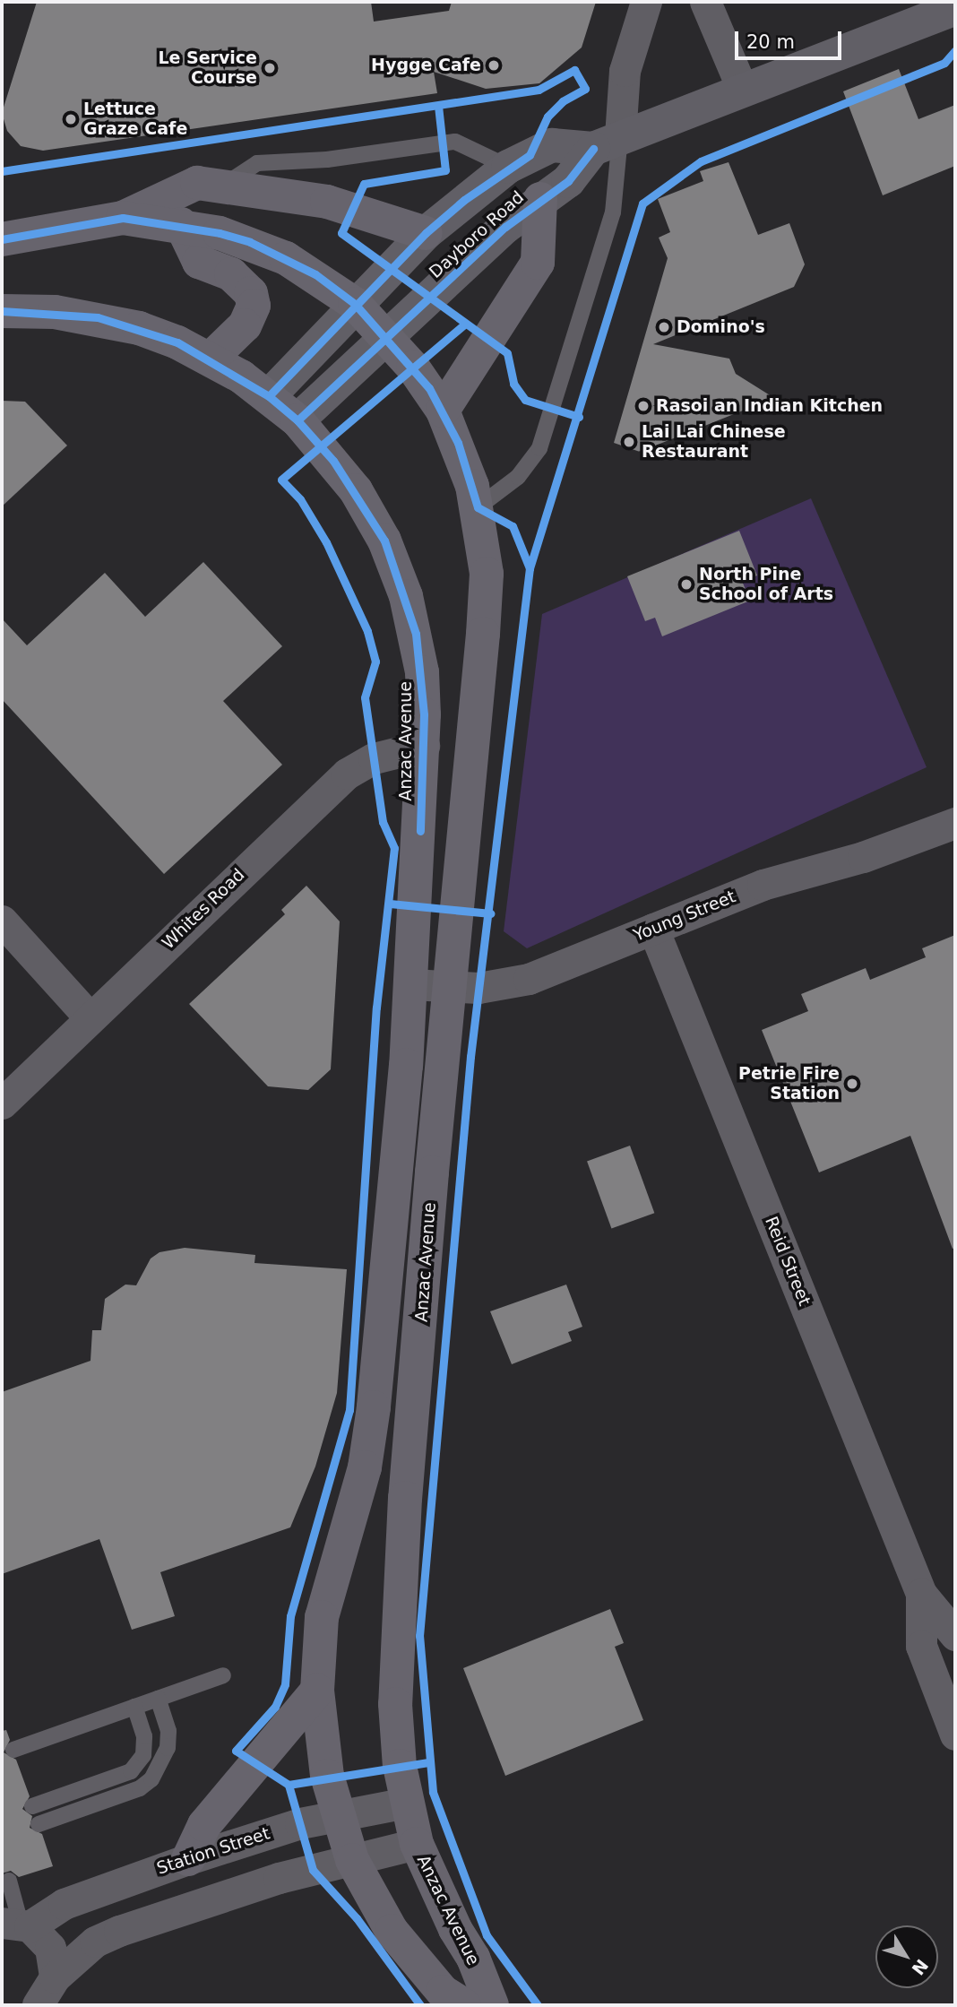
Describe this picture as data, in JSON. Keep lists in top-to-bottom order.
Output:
{
  "streets": {
    "highway": ["Anzac Avenue"],
    "main road": ["Dayboro Road"],
    "street": [
      "Whites Road",
      "Young Street",
      "Reid Street",
      "Station Street"
    ]
  },
  "crossings": [
    ["Dayboro Road", "Anzac Avenue"],
    ["Anzac Avenue", "Whites Road"],
    ["Anzac Avenue", "Young Street"],
    ["Anzac Avenue", "Station Street"],
    ["Young Street", "Reid Street"]
  ],
  "places": [
    "Hygge Cafe",
    "Le Service Course",
    "Lettuce Graze Cafe",
    "Domino's",
    "Rasoi an Indian Kitchen",
    "Lai Lai Chinese Restaurant",
    "North Pine School of Arts",
    "Petrie Fire Station"
  ],
  "scale_bar": "20 m",
  "north": "bottom right"
}
